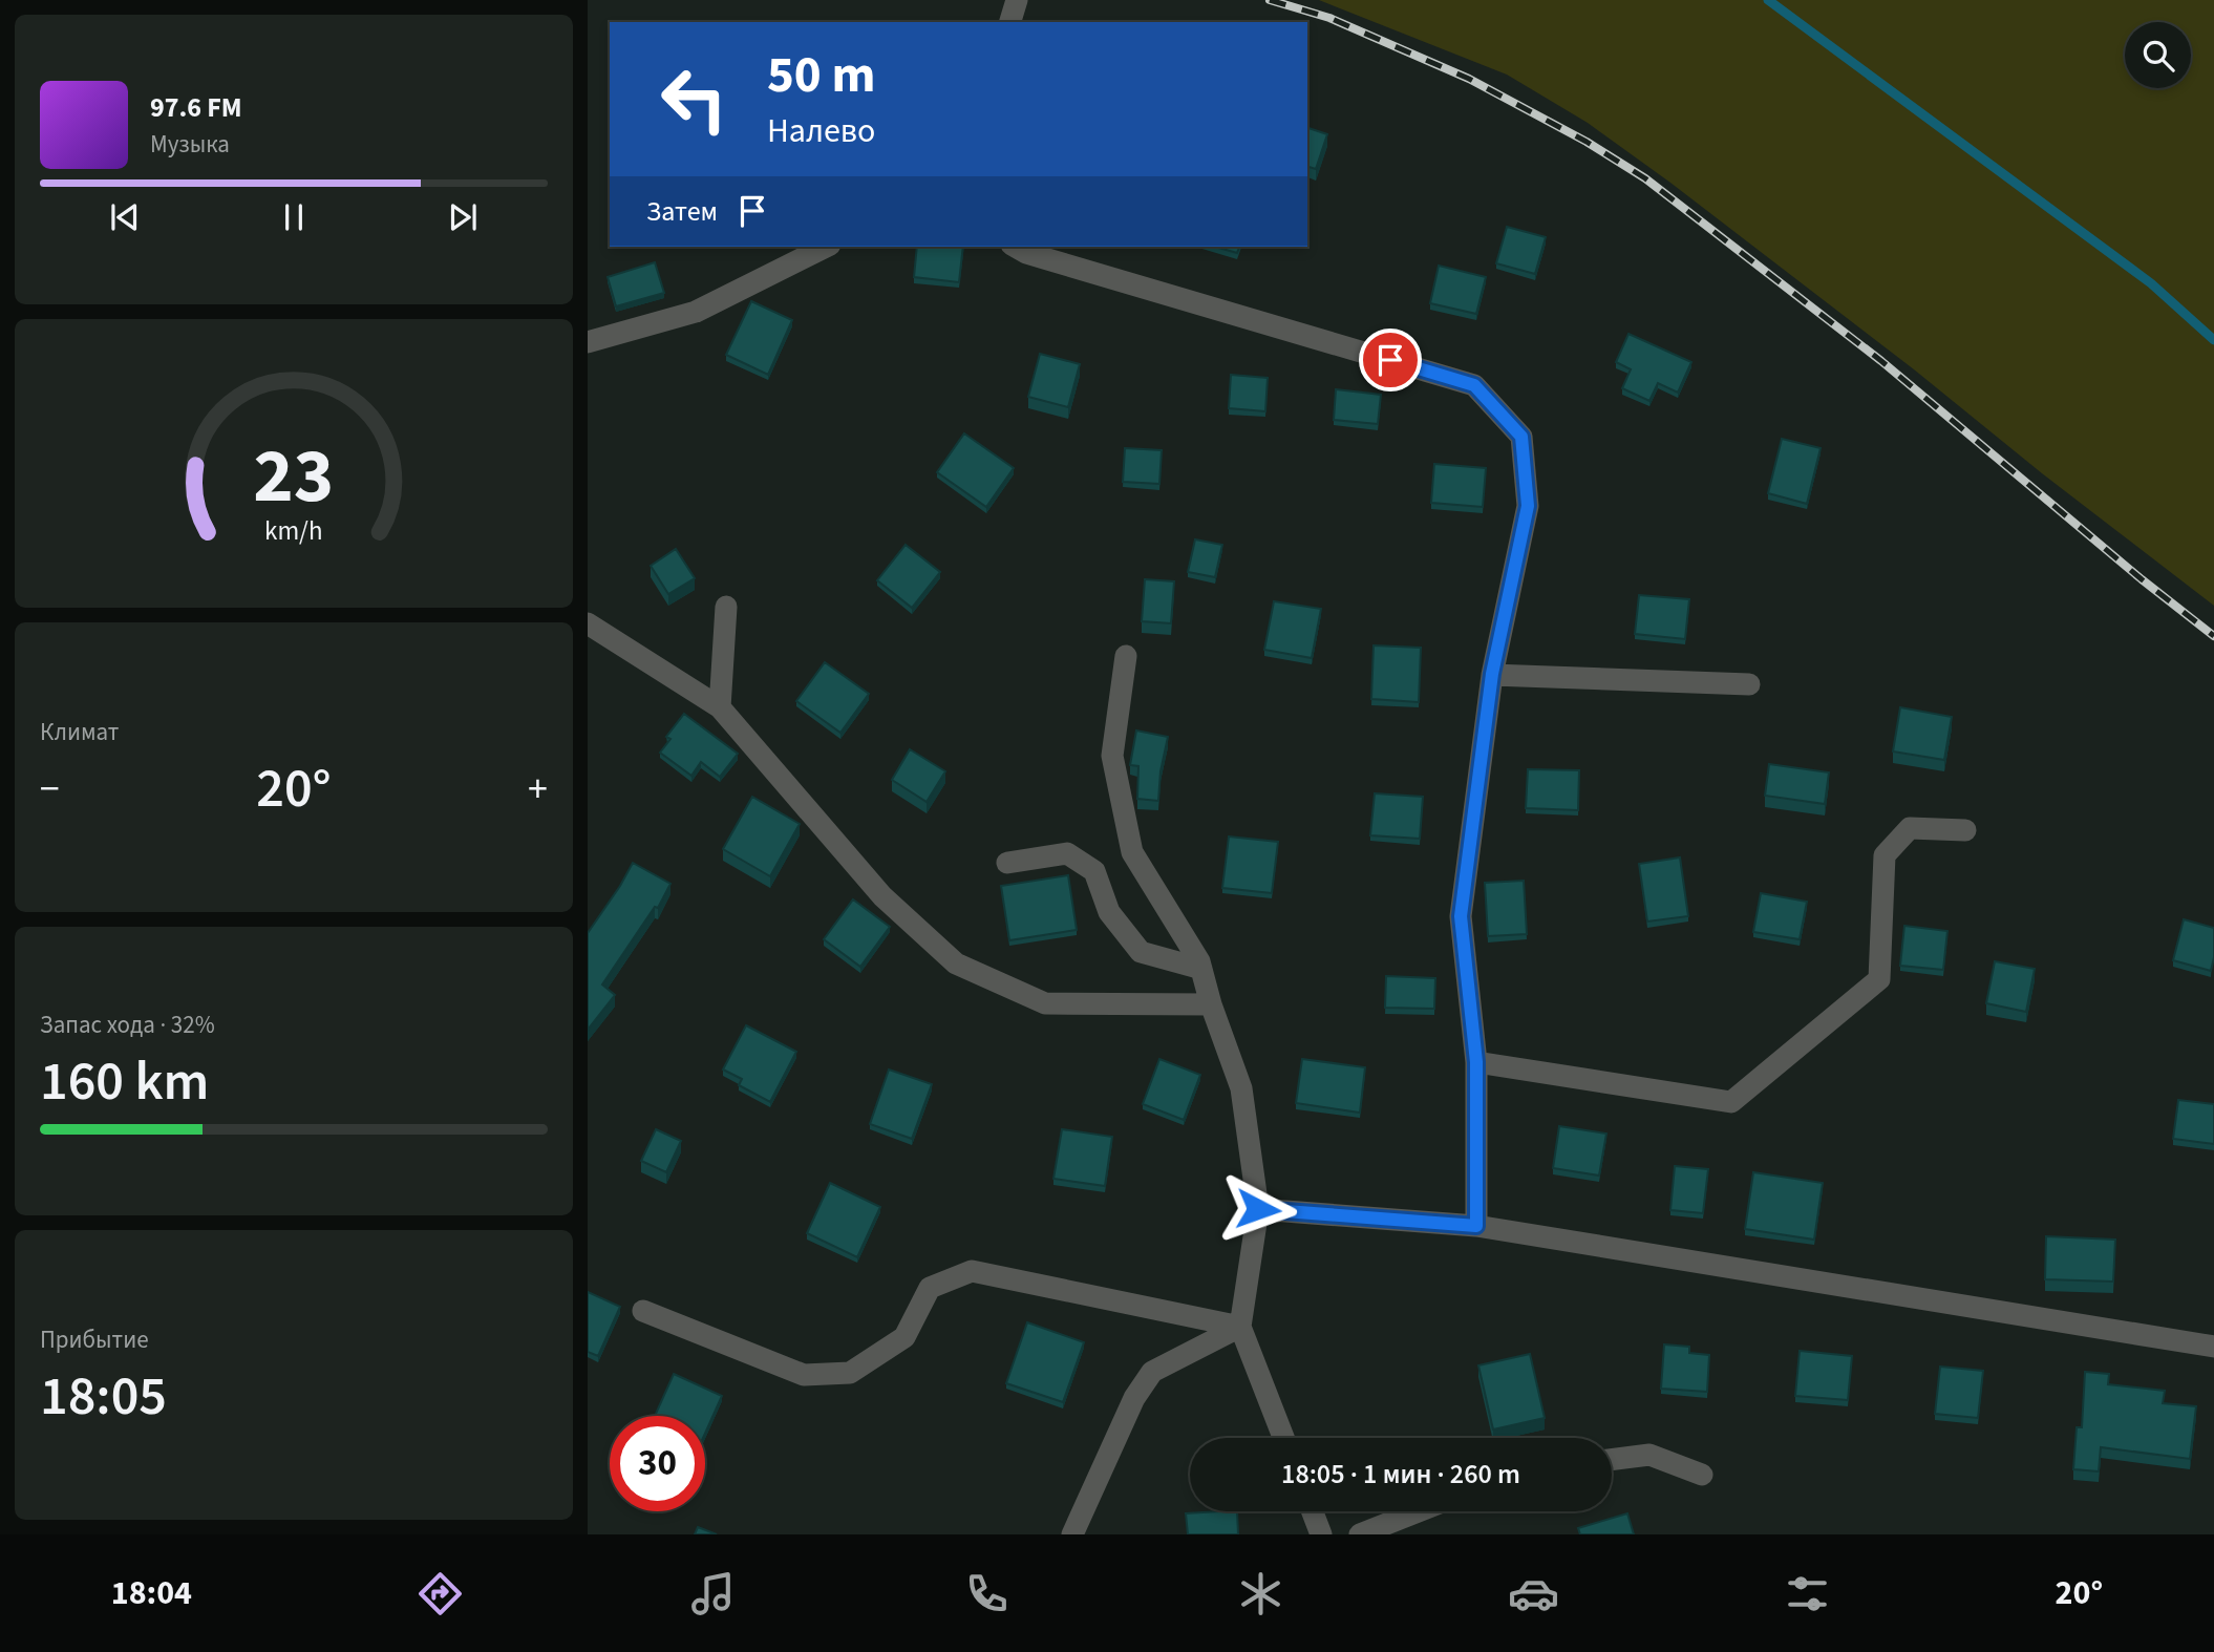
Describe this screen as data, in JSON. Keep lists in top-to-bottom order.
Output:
{
  "page": {
    "turn": ["50 m", "Налево"],
    "song": ["97.6 FM", "Музыка"],
    "then": "Затем",
    "tile": [
      "Климат",
      ["Запас хода · 32%", "160 km"],
      ["Прибытие", "18:05"]
    ],
    "heat": ["−", "20°", "+"],
    "limit": "30",
    "trip": "18:05 · 1 мин · 260 m",
    "tabs": ["18:04", "20°"],
    "gauge": ["23", "km/h"]
  }
}
